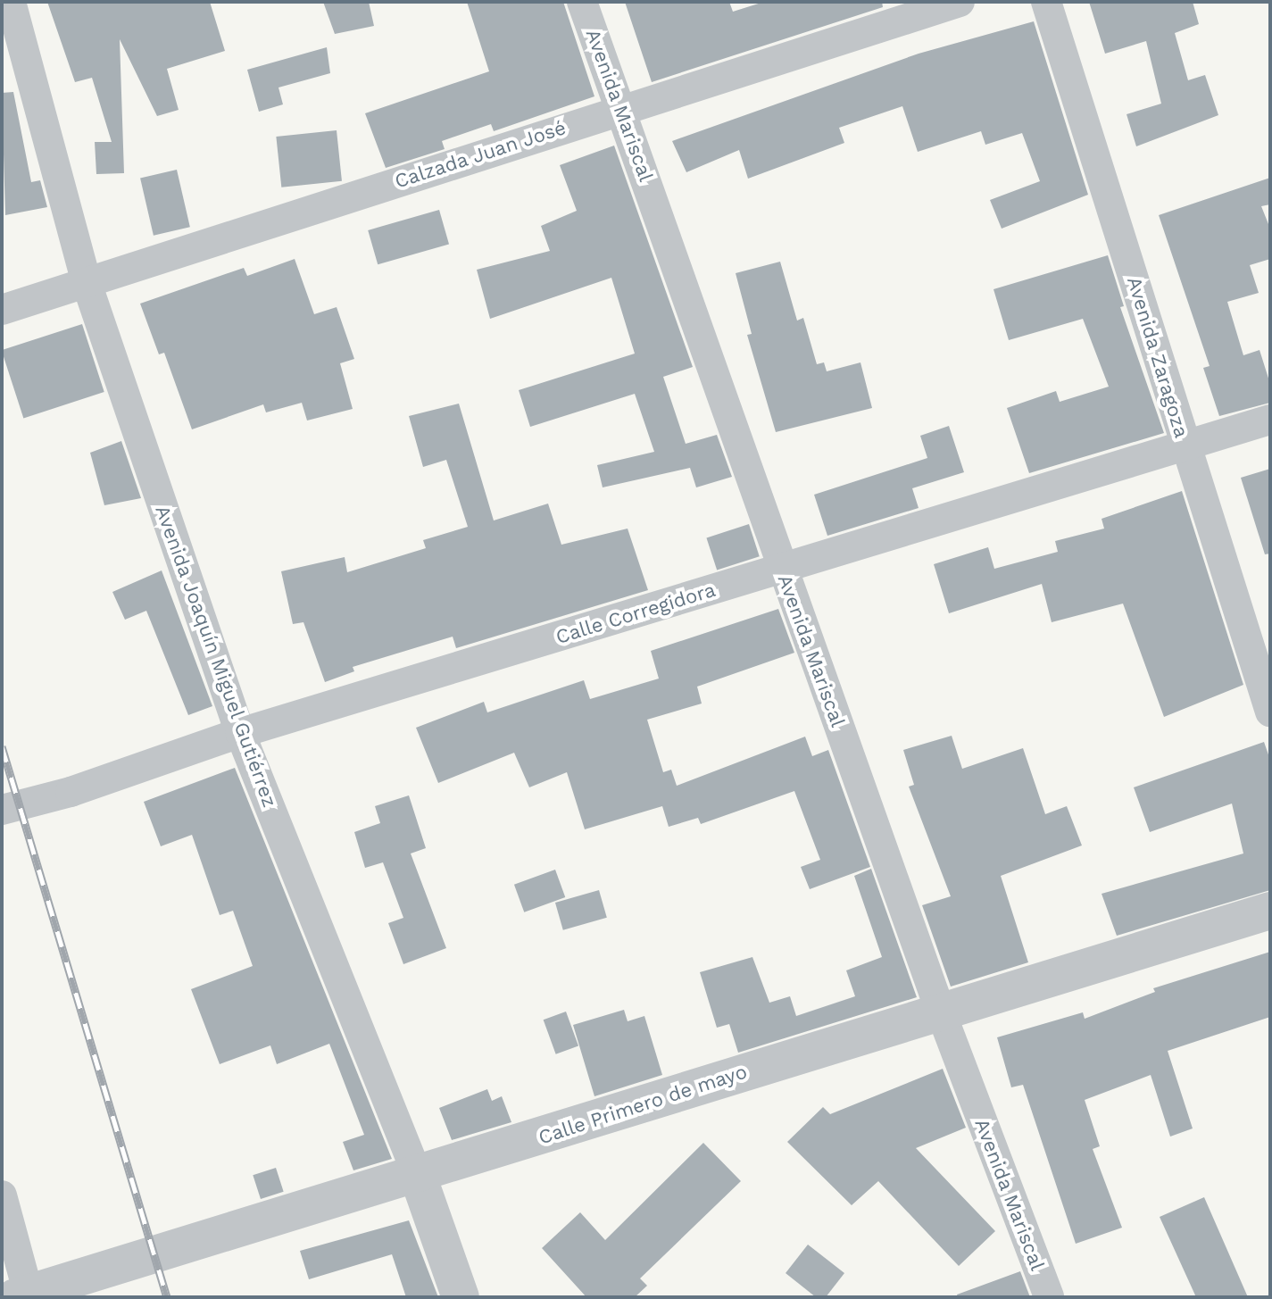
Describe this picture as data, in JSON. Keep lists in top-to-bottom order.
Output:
{
  "streets": {
    "street": [
      "Avenida Mariscal",
      "Calzada Juan José",
      "Avenida Zaragoza",
      "Calle Corregidora",
      "Avenida Joaquín Miguel Gutiérrez",
      "Calle Primero de mayo"
    ]
  },
  "crossings": [
    ["Avenida Mariscal", "Calzada Juan José"],
    ["Avenida Mariscal", "Calle Corregidora"],
    ["Avenida Mariscal", "Calle Primero de mayo"],
    ["Calzada Juan José", "Avenida Joaquín Miguel Gutiérrez"],
    ["Avenida Zaragoza", "Calle Corregidora"],
    ["Calle Corregidora", "Avenida Joaquín Miguel Gutiérrez"],
    ["Avenida Joaquín Miguel Gutiérrez", "Calle Primero de mayo"]
  ]
}
